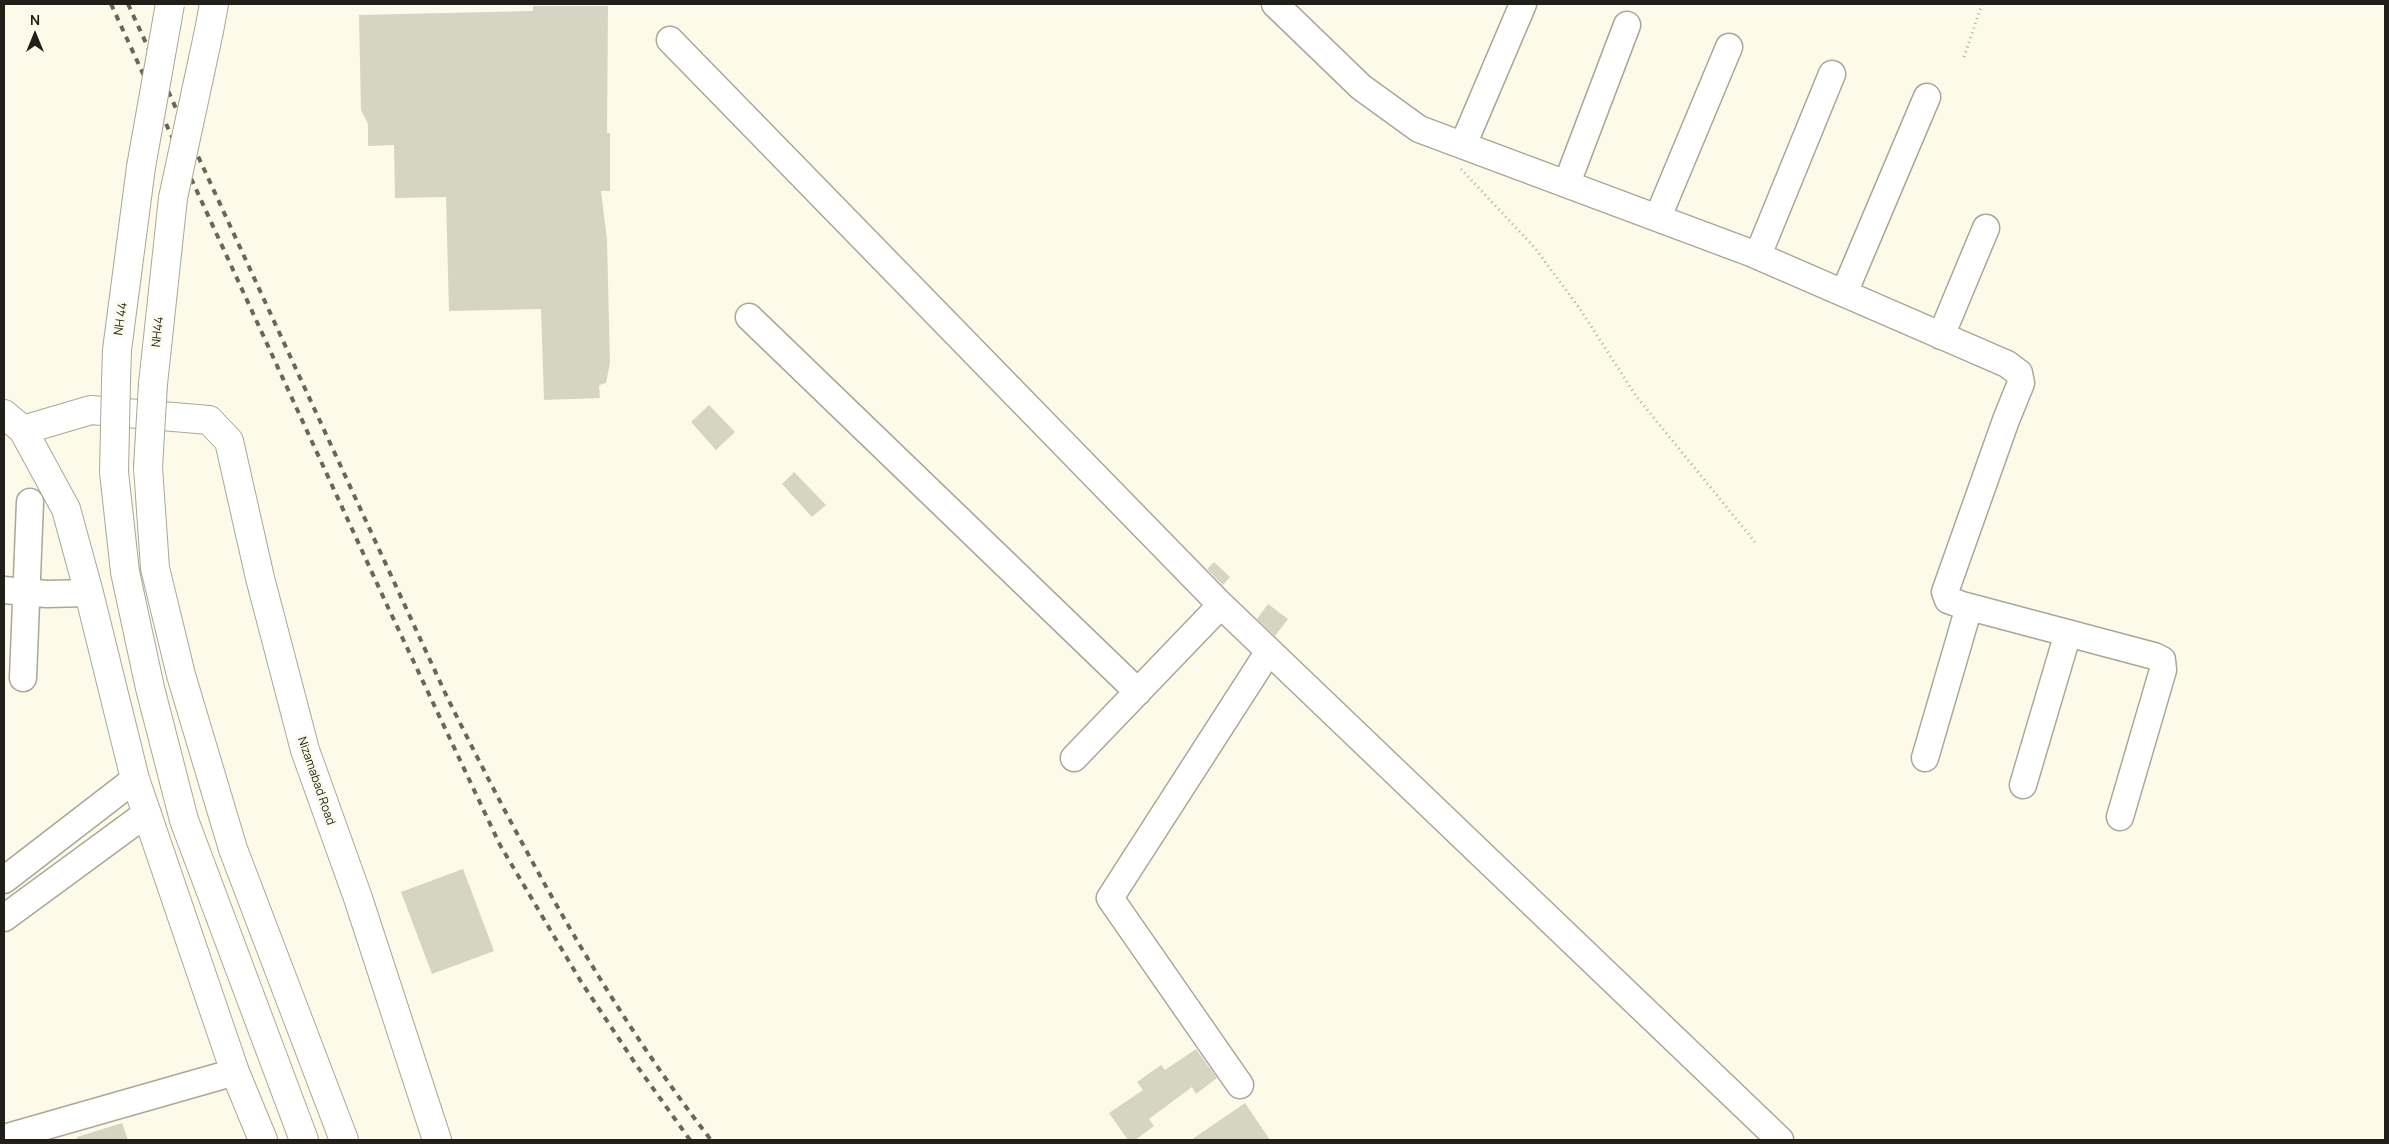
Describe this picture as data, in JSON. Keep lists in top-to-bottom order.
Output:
{
  "streets": {
    "main road": ["NH 44", "NH44", "Nizamabad Road"]
  },
  "north": "top"
}
